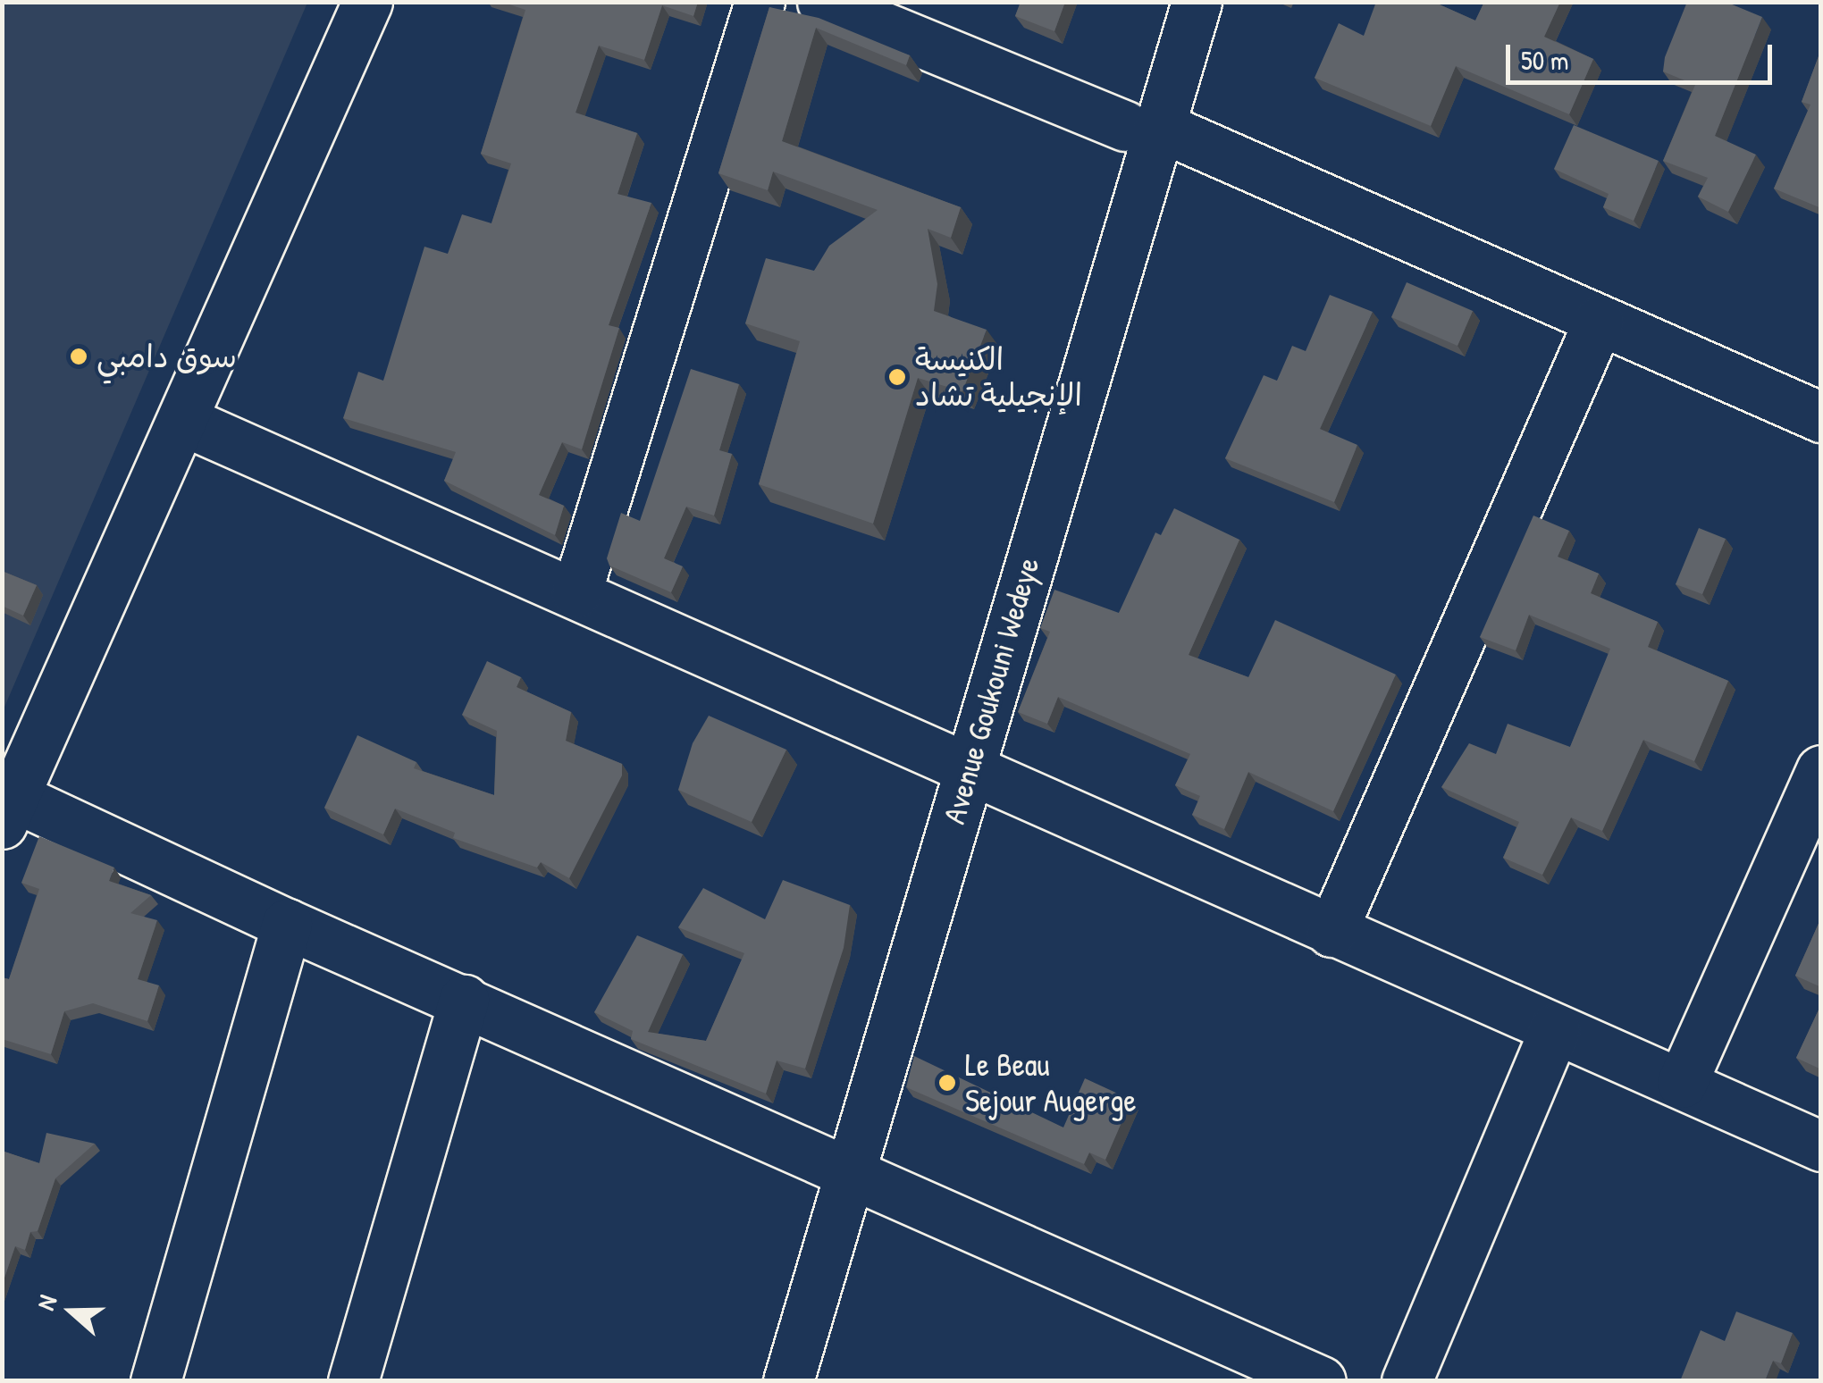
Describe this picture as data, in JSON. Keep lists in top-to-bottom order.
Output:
{
  "streets": {
    "street": ["Avenue Goukouni Wedeye"]
  },
  "places": ["سوق دامبي", "الكنيسة الإنجيلية تشاد", "Le Beau Sejour Augerge"],
  "scale_bar": "50 m",
  "north": "left"
}
